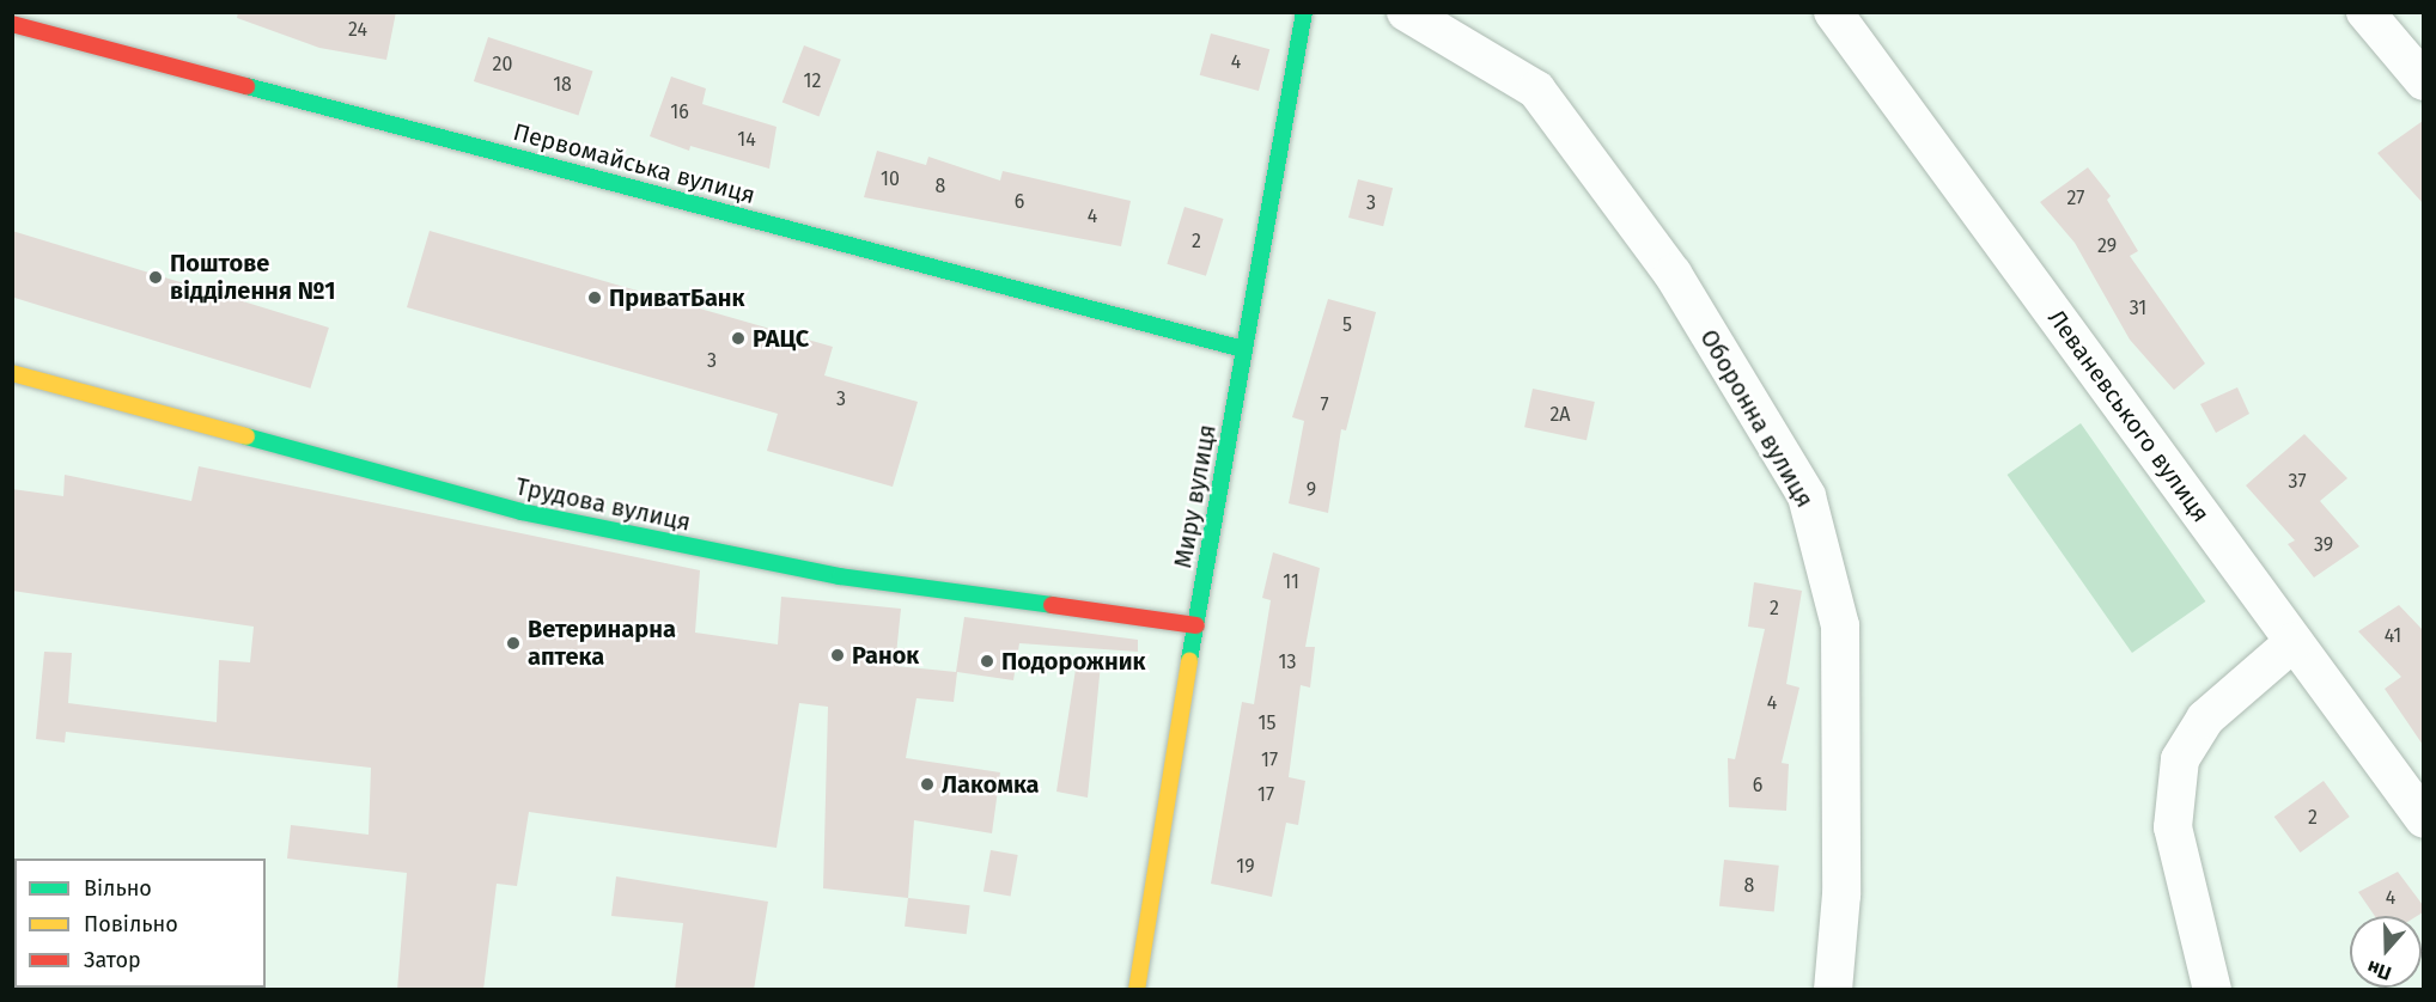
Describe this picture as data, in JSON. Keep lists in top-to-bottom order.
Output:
{
  "streets": {
    "street": [
      "Первомайська вулиця",
      "Леваневського вулиця",
      "Оборонна вулиця",
      "Миру вулиця",
      "Трудова вулиця"
    ]
  },
  "crossings": [
    ["Первомайська вулиця", "Миру вулиця"],
    ["Миру вулиця", "Трудова вулиця"]
  ],
  "places": [
    "Поштове відділення №1",
    "ПриватБанк",
    "РАЦС",
    "Ветеринарна аптека",
    "Ранок",
    "Подорожник",
    "Лакомка"
  ],
  "house_numbers": [
    "24",
    "4",
    "20",
    "12",
    "18",
    "16",
    "14",
    "10",
    "8",
    "27",
    "6",
    "3",
    "4",
    "2",
    "29",
    "31",
    "5",
    "3",
    "3",
    "7",
    "2А",
    "37",
    "9",
    "39",
    "11",
    "2",
    "41",
    "13",
    "4",
    "15",
    "17",
    "6",
    "17",
    "2",
    "19",
    "8",
    "4"
  ],
  "legend": ["Вільно", "Повільно", "Затор"],
  "north": "bottom"
}
